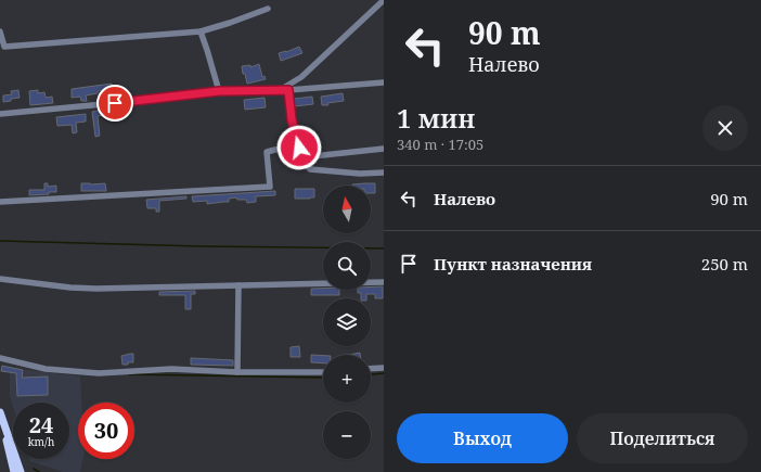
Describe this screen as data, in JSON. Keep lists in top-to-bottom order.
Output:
{
  "north": "top",
  "page": {
    "turn": ["90 m", "Налево"],
    "heading": ["1 мин", "340 m · 17:05"],
    "list": [
      {
        "name": "Налево",
        "value": "90 m"
      },
      {
        "name": "Пункт назначения",
        "value": "250 m"
      }
    ],
    "map_buttons": ["+", "−"],
    "speed": "24 km/h",
    "limit": "30",
    "buttons": ["Выход", "Поделиться"]
  }
}
